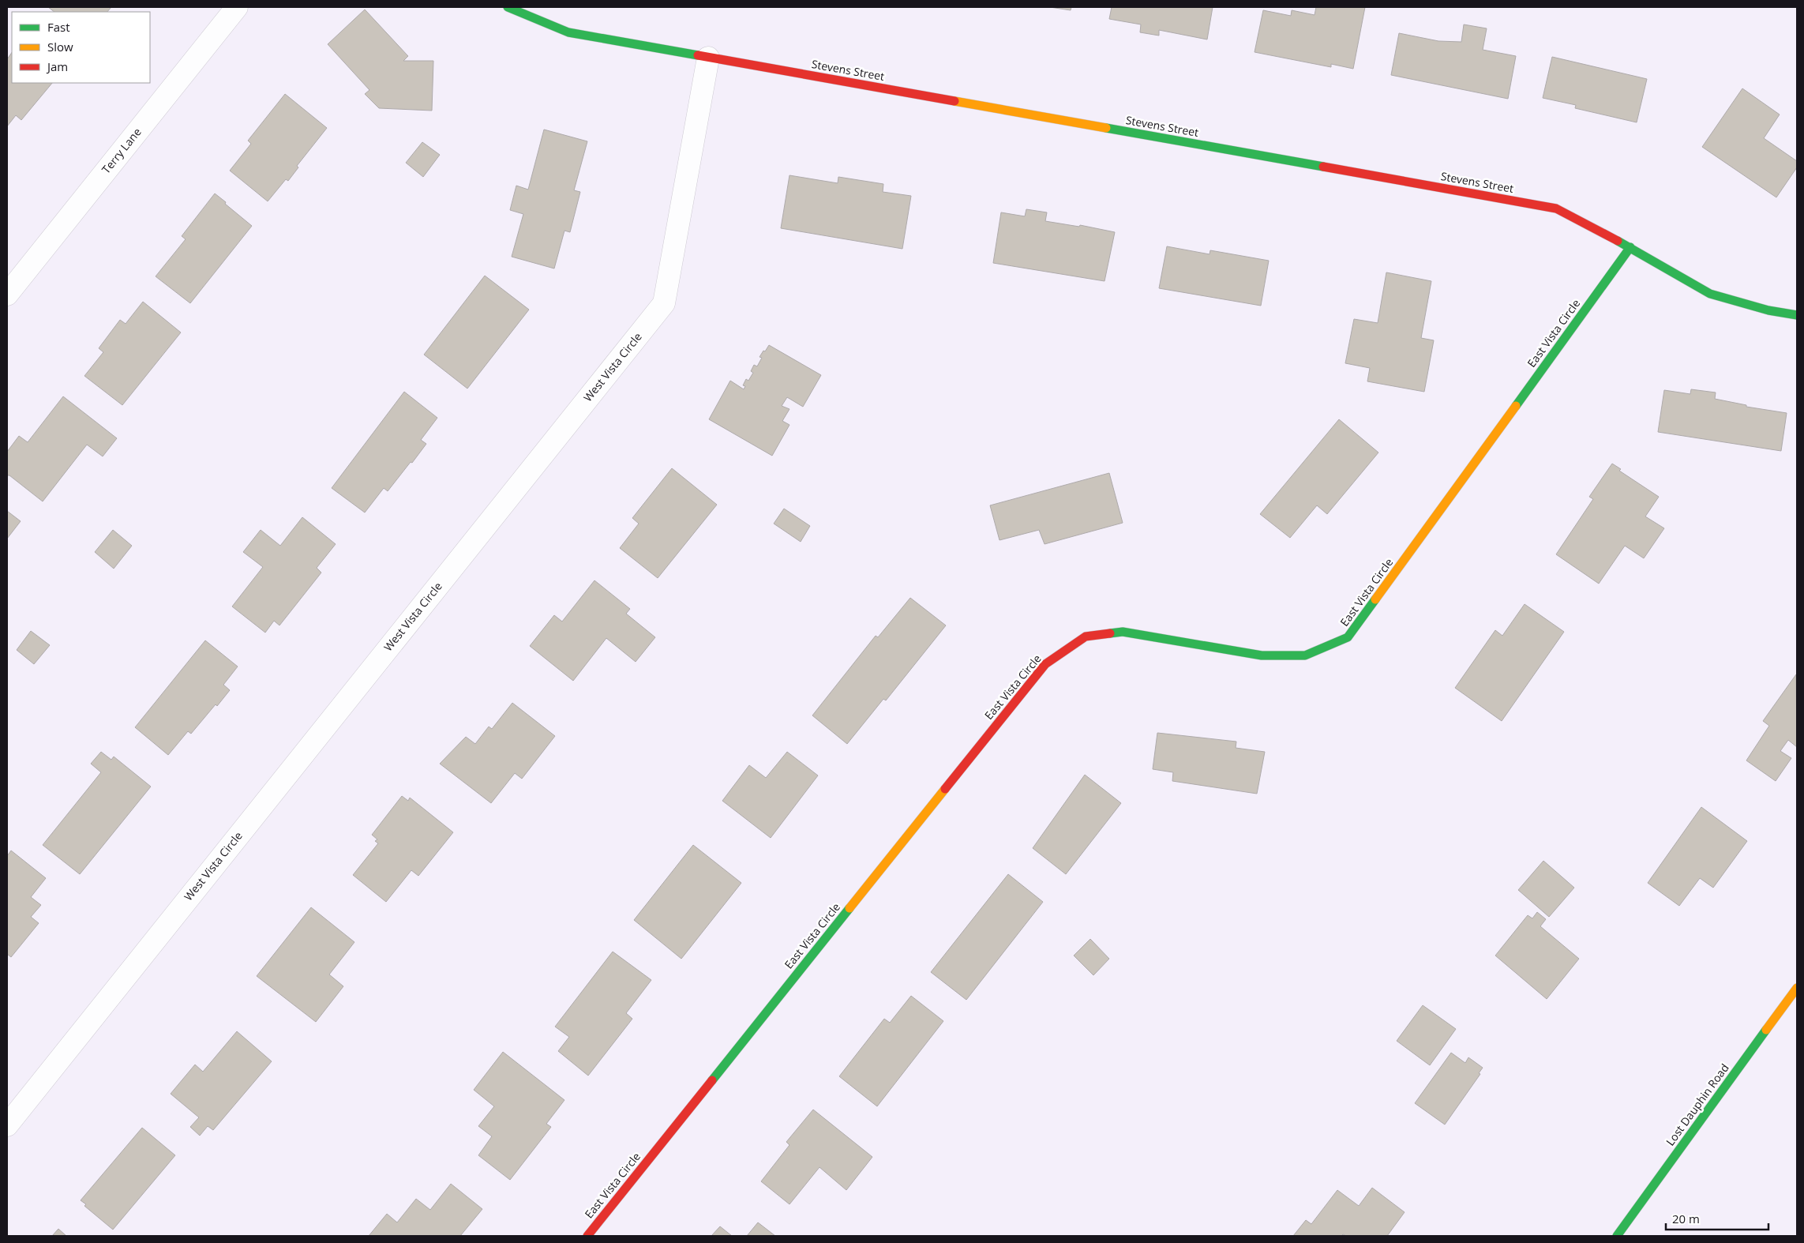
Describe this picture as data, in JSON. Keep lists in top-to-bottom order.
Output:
{
  "streets": {
    "street": [
      "Stevens Street",
      "Terry Lane",
      "East Vista Circle",
      "West Vista Circle",
      "Lost Dauphin Road"
    ]
  },
  "crossings": [
    ["Stevens Street", "East Vista Circle"],
    ["Stevens Street", "West Vista Circle"]
  ],
  "legend": ["Fast", "Slow", "Jam"],
  "scale_bar": "20 m"
}
